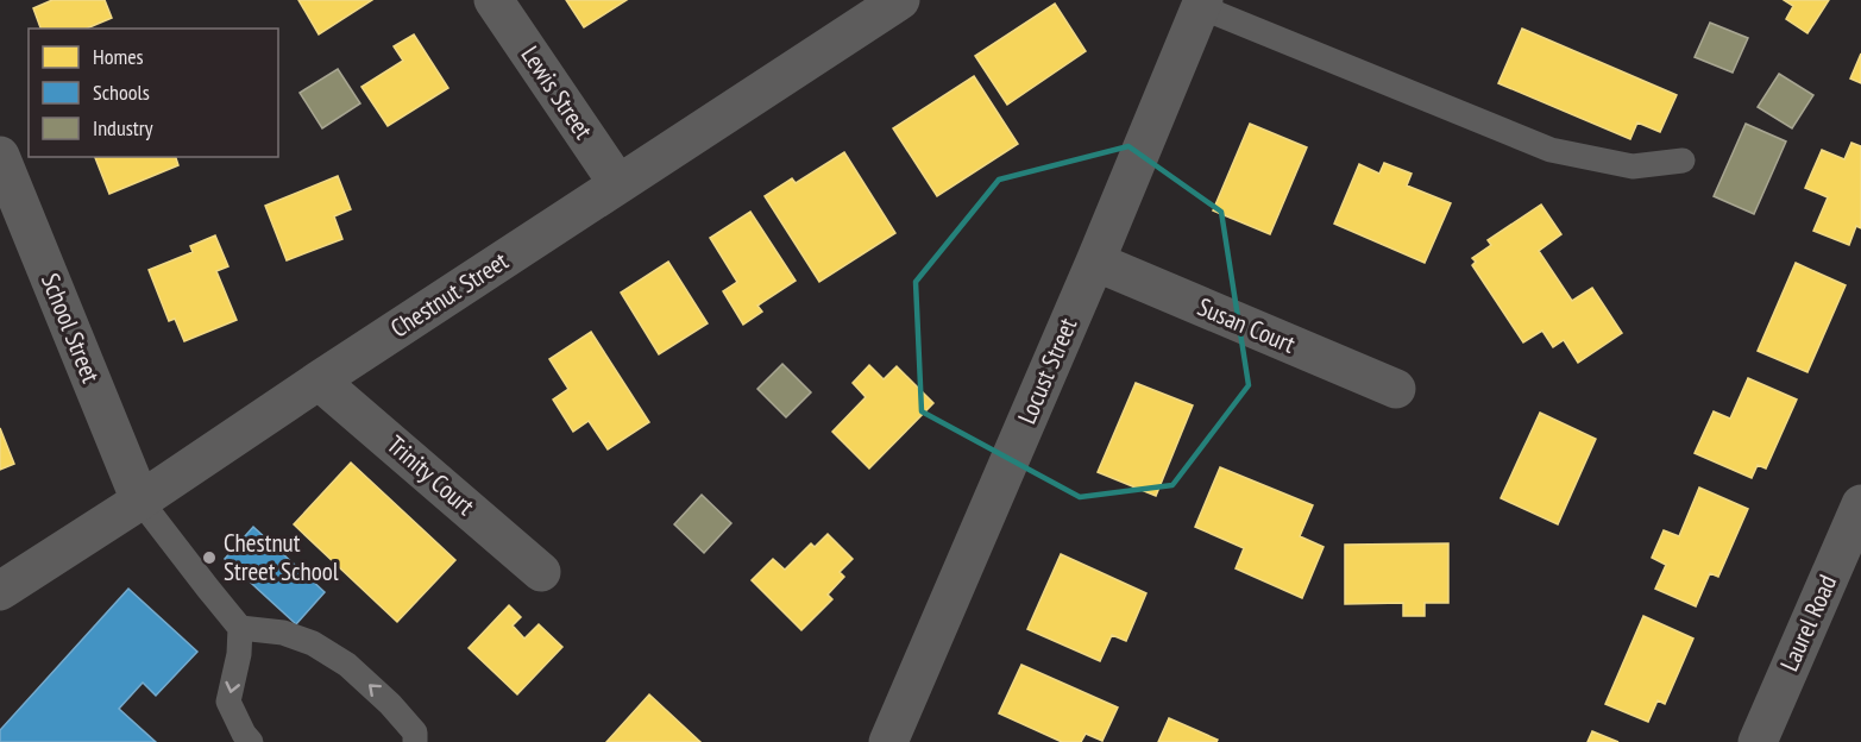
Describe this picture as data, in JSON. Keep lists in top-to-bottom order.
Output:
{
  "streets": {
    "street": [
      "Lewis Street",
      "Chestnut Street",
      "Susan Court",
      "School Street",
      "Locust Street",
      "Trinity Court",
      "Laurel Road"
    ]
  },
  "crossings": [
    ["Lewis Street", "Chestnut Street"],
    ["Chestnut Street", "School Street"],
    ["Chestnut Street", "Trinity Court"],
    ["Susan Court", "Locust Street"]
  ],
  "places": ["Chestnut Street School"],
  "legend": ["Homes", "Schools", "Industry"]
}
